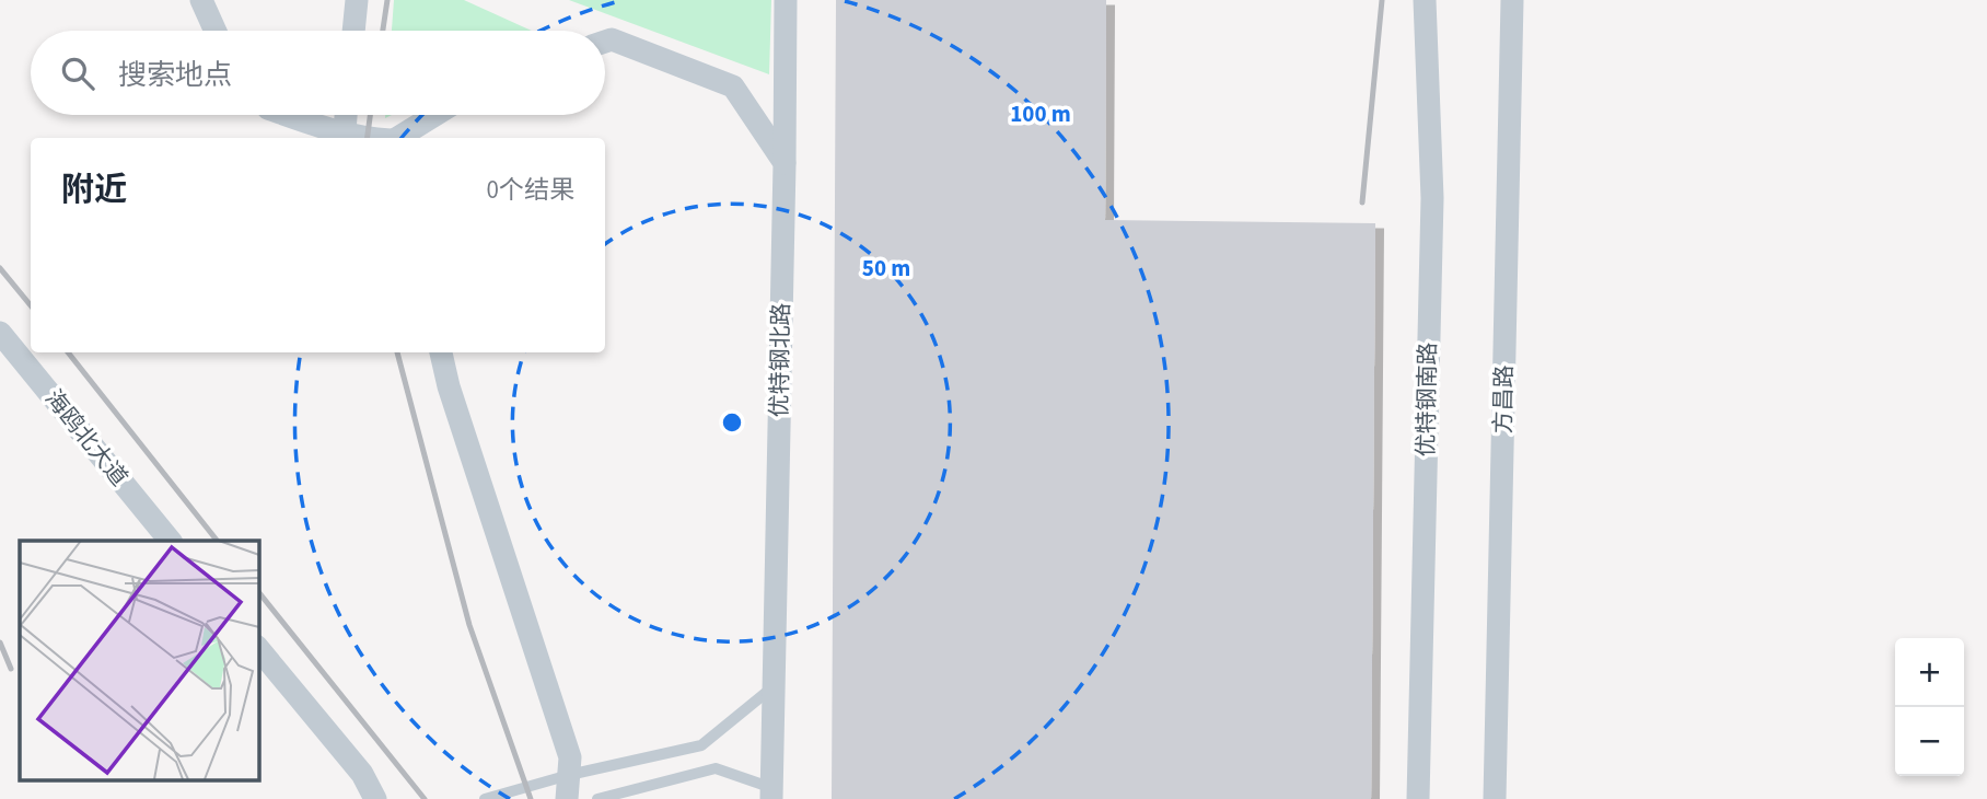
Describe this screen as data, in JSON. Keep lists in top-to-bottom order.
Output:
{
  "streets": {
    "street": [
      "优特钢北路",
      "优特钢南路",
      "方昌路",
      "海鸥北大道"
    ]
  },
  "page": {
    "search": "搜索地点",
    "heading": ["附近", "0个结果"],
    "map_buttons": ["+", "−"]
  },
  "rings": ["100 m", "50 m"]
}
